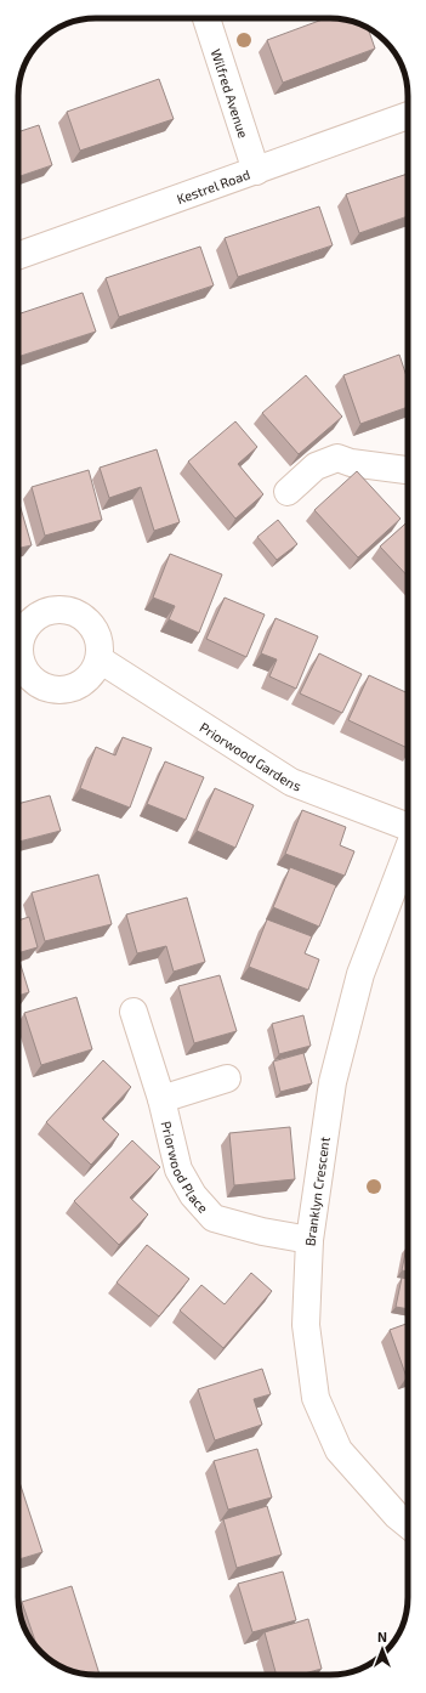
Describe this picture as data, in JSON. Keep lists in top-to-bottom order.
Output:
{
  "streets": {
    "street": [
      "Wilfred Avenue",
      "Kestrel Road",
      "Priorwood Gardens",
      "Priorwood Place",
      "Branklyn Crescent"
    ]
  },
  "crossings": [
    ["Wilfred Avenue", "Kestrel Road"],
    ["Priorwood Place", "Branklyn Crescent"]
  ],
  "north": "top"
}
